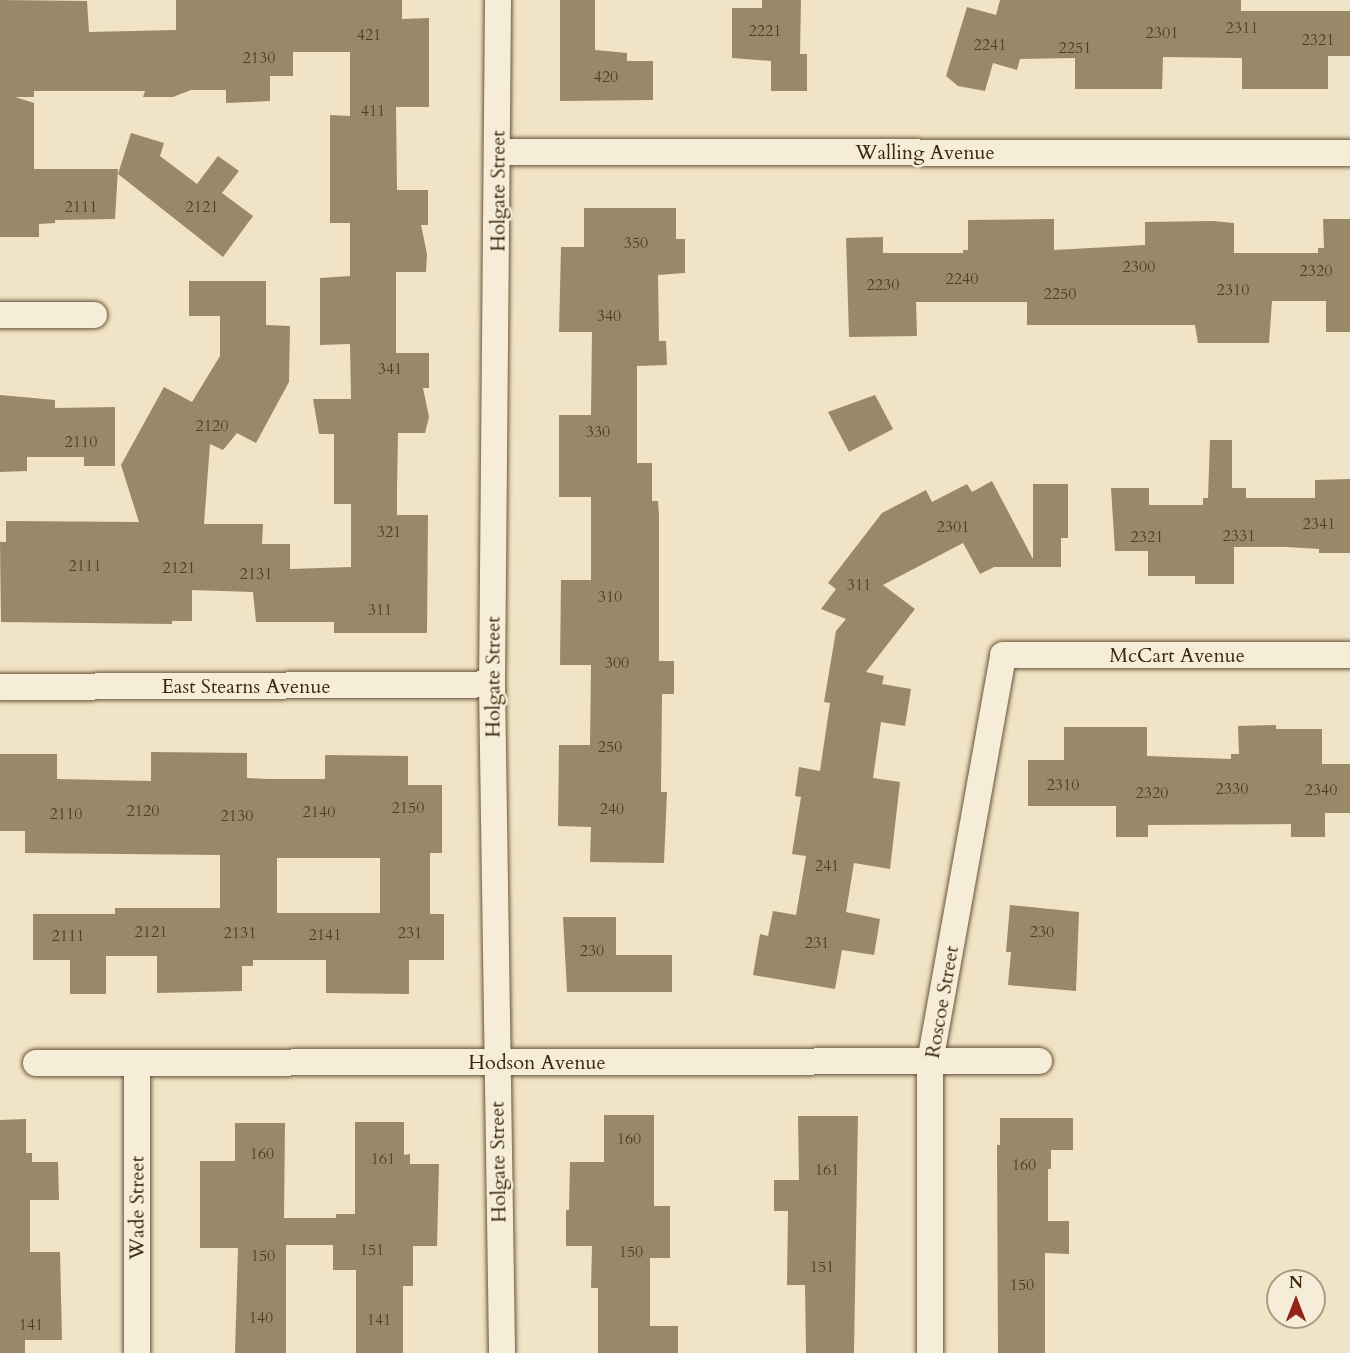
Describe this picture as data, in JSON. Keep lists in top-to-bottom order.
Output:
{
  "streets": {
    "street": [
      "Walling Avenue",
      "Holgate Street",
      "McCart Avenue",
      "East Stearns Avenue",
      "Roscoe Street",
      "Hodson Avenue",
      "Wade Street"
    ]
  },
  "crossings": [
    ["Walling Avenue", "Holgate Street"],
    ["Holgate Street", "East Stearns Avenue"],
    ["Holgate Street", "Hodson Avenue"],
    ["McCart Avenue", "Roscoe Street"],
    ["Roscoe Street", "Hodson Avenue"],
    ["Hodson Avenue", "Wade Street"]
  ],
  "house_numbers": [
    "2311",
    "2221",
    "2301",
    "421",
    "2321",
    "2241",
    "2251",
    "2130",
    "420",
    "411",
    "2111",
    "2121",
    "350",
    "2300",
    "2320",
    "2240",
    "2230",
    "2310",
    "2250",
    "340",
    "341",
    "2120",
    "330",
    "2110",
    "2341",
    "2301",
    "321",
    "2331",
    "2321",
    "2111",
    "2121",
    "2131",
    "311",
    "310",
    "311",
    "300",
    "250",
    "2310",
    "2330",
    "2340",
    "2320",
    "2150",
    "240",
    "2120",
    "2140",
    "2110",
    "2130",
    "241",
    "2121",
    "230",
    "2131",
    "231",
    "2141",
    "2111",
    "231",
    "230",
    "160",
    "160",
    "161",
    "160",
    "161",
    "151",
    "150",
    "150",
    "151",
    "150",
    "140",
    "141",
    "141"
  ],
  "north": "top"
}
